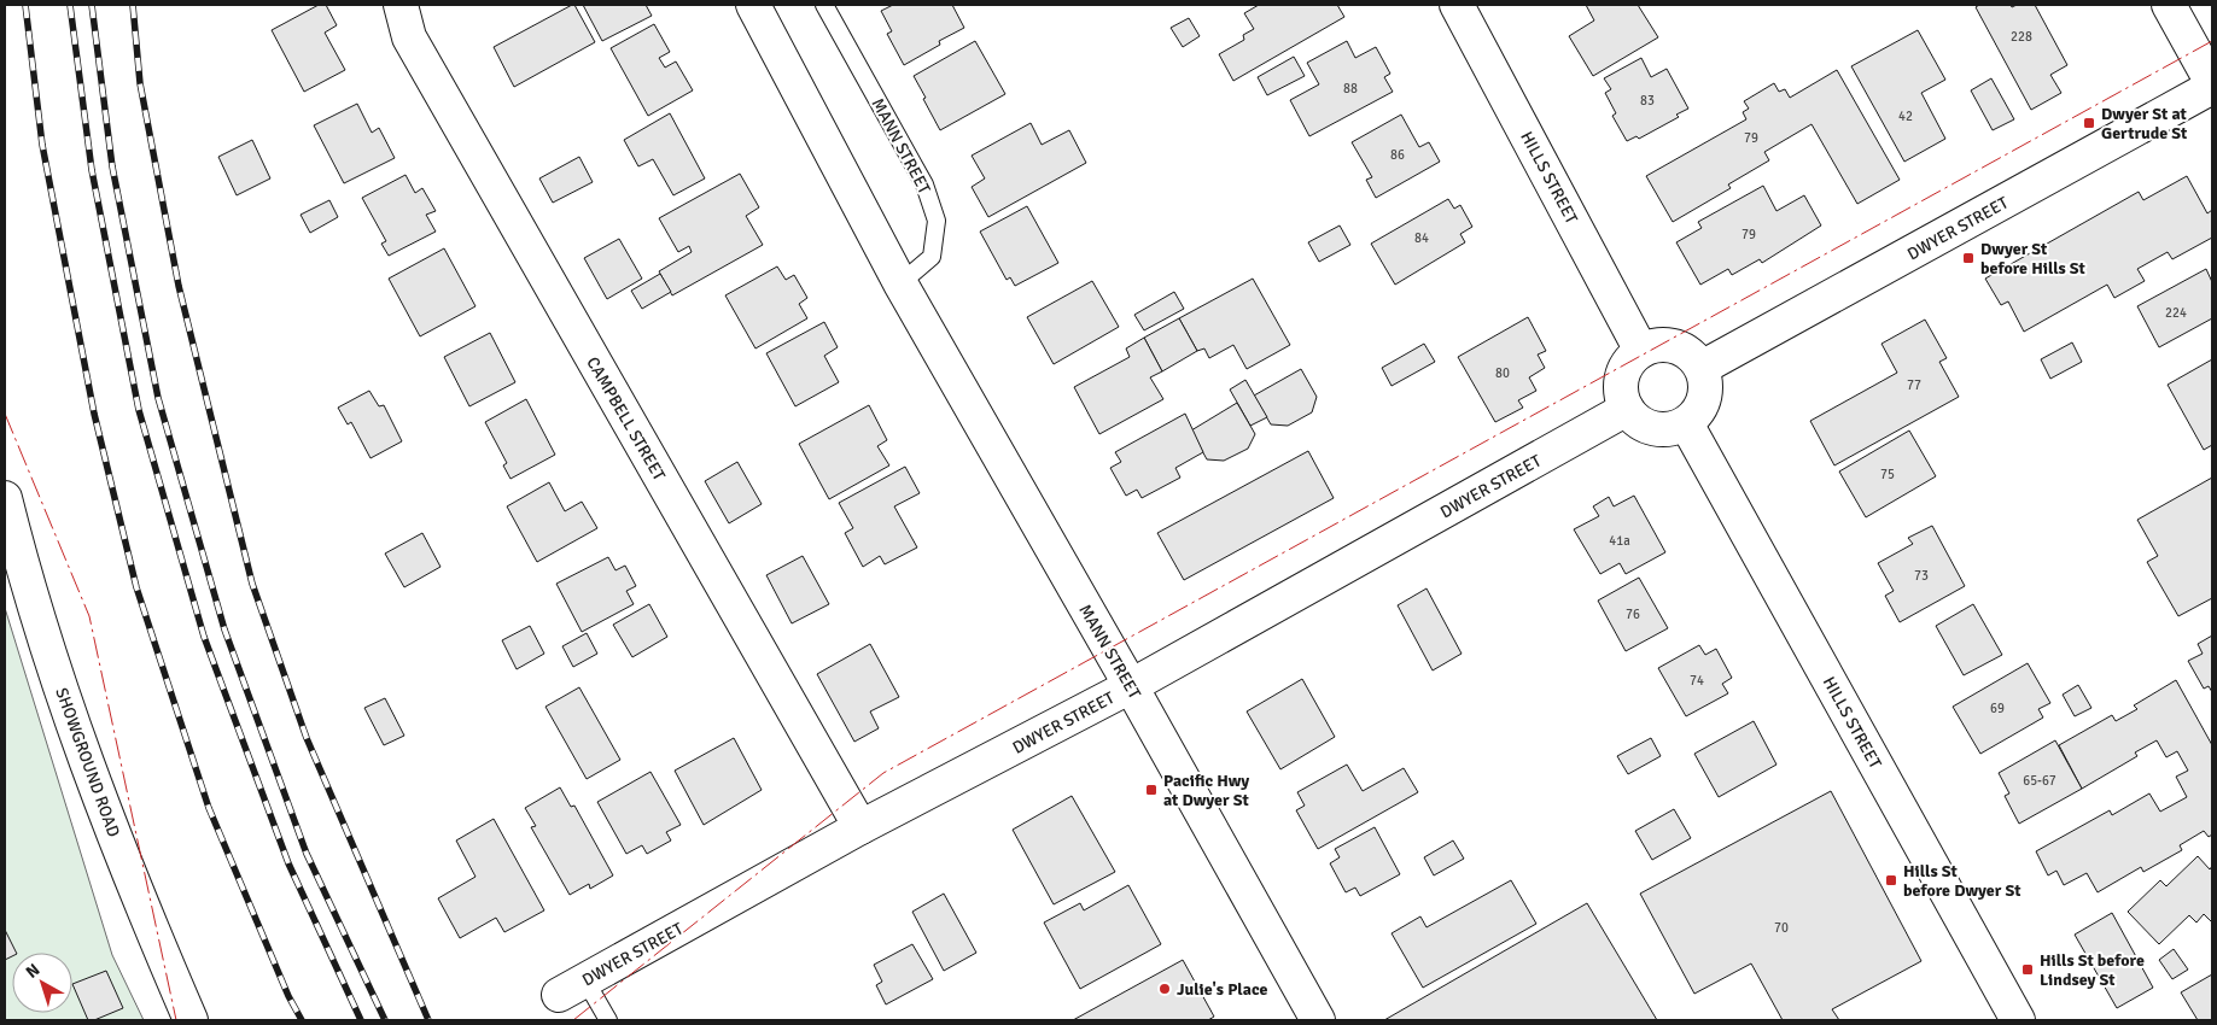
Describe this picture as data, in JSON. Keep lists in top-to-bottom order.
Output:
{
  "streets": {
    "street": [
      "MANN STREET",
      "HILLS STREET",
      "DWYER STREET",
      "CAMPBELL STREET",
      "SHOWGROUND ROAD"
    ]
  },
  "crossings": [
    ["MANN STREET", "DWYER STREET"],
    ["HILLS STREET", "DWYER STREET"],
    ["DWYER STREET", "CAMPBELL STREET"]
  ],
  "places": {
    "transit": [
      "Dwyer St at Gertrude St",
      "Dwyer St before Hills St",
      "Pacific Hwy at Dwyer St",
      "Hills St before Dwyer St",
      "Hills St before Lindsey St"
    ],
    "other": ["Julie's Place"]
  },
  "house_numbers": [
    "228",
    "88",
    "83",
    "42",
    "79",
    "86",
    "79",
    "84",
    "224",
    "80",
    "77",
    "75",
    "41a",
    "73",
    "76",
    "74",
    "69",
    "65-67",
    "70"
  ],
  "north": "top left"
}
